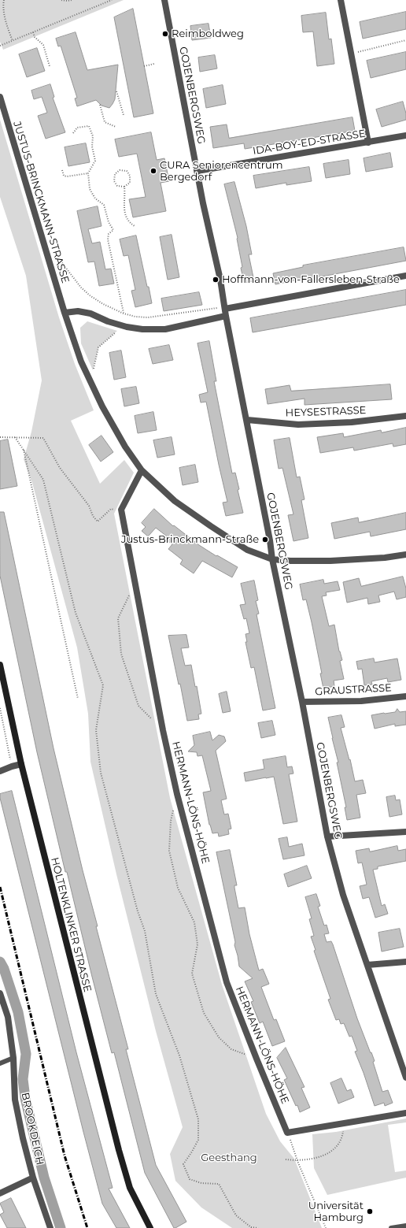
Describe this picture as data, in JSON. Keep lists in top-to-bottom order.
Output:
{
  "streets": {
    "main road": ["HOLTENKLINKER STRASSE"],
    "street": [
      "GOJENBERGSWEG",
      "IDA-BOY-ED-STRASSE",
      "JUSTUS-BRINCKMANN-STRASSE",
      "HEYSESTRASSE",
      "GRAUSTRASSE",
      "HERMANN-LÖNS-HÖHE",
      "BROOKDEICH"
    ]
  },
  "crossings": [
    ["GOJENBERGSWEG", "IDA-BOY-ED-STRASSE"],
    ["GOJENBERGSWEG", "JUSTUS-BRINCKMANN-STRASSE"],
    ["GOJENBERGSWEG", "HEYSESTRASSE"],
    ["GOJENBERGSWEG", "GRAUSTRASSE"],
    ["JUSTUS-BRINCKMANN-STRASSE", "HERMANN-LÖNS-HÖHE"]
  ],
  "parks": ["Geesthang"],
  "places": [
    "Reimboldweg",
    "CURA Seniorencentrum Bergedorf",
    "Hoffmann-von-Fallersleben-Straße",
    "Justus-Brinckmann-Straße",
    "Universität Hamburg"
  ]
}
